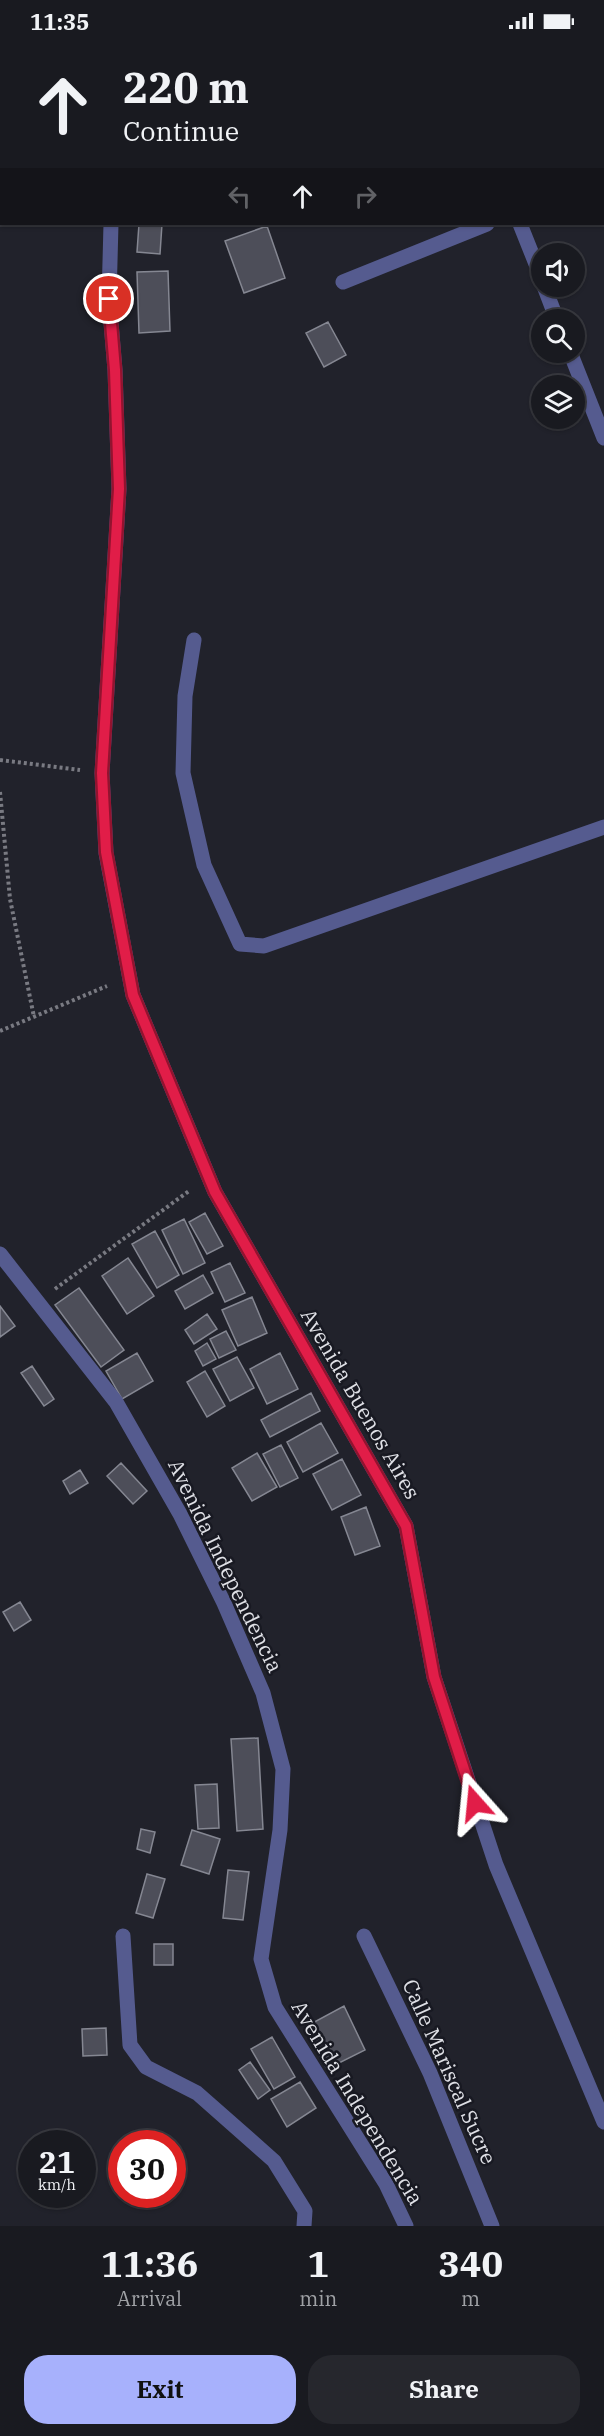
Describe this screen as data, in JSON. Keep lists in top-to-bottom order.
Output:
{
  "streets": {
    "street": ["Avenida Buenos Aires", "Avenida Independencia", "Calle Mariscal Sucre"]
  },
  "page": {
    "status": "11:35",
    "turn": ["220 m", "Continue"],
    "speed": "21 km/h",
    "limit": "30",
    "eta": [
      "11:36",
      "Arrival",
      "1",
      "min",
      "340",
      "m"
    ],
    "buttons": ["Exit", "Share"]
  }
}
